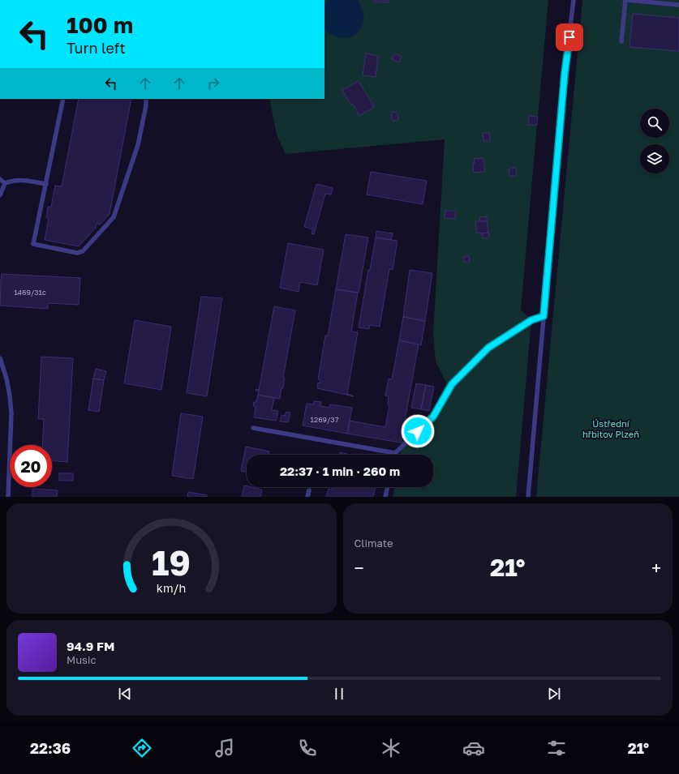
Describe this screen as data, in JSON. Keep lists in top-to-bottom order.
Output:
{
  "parks": ["Ústřední hřbitov Plzeň"],
  "house_numbers": ["1469/31c", "1269/37"],
  "page": {
    "turn": ["100 m", "Turn left"],
    "limit": "20",
    "trip": "22:37 · 1 min · 260 m",
    "tile": "Climate",
    "heat": ["−", "21°", "+"],
    "song": ["94.9 FM", "Music"],
    "tabs": ["22:36", "21°"],
    "gauge": ["19", "km/h"]
  }
}
